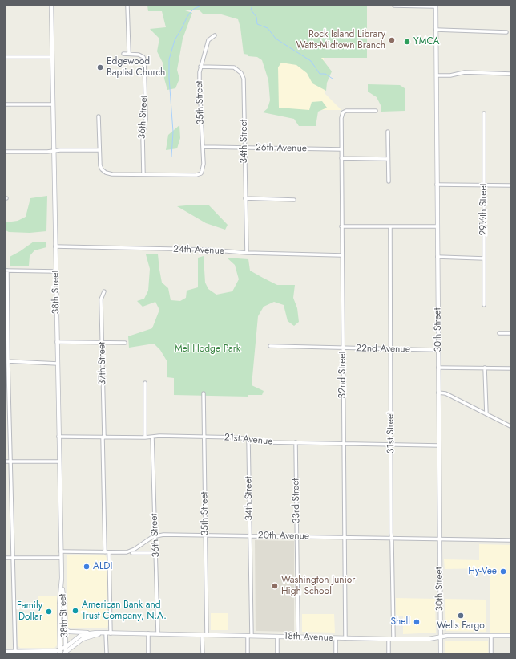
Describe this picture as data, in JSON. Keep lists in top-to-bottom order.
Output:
{
  "streets": {
    "street": [
      "35th Street",
      "36th Street",
      "34th Street",
      "26th Avenue",
      "29½th Street",
      "24th Avenue",
      "38th Street",
      "30th Street",
      "22nd Avenue",
      "37th Street",
      "32nd Street",
      "31st Street",
      "21st Avenue",
      "33rd Street",
      "20th Avenue",
      "18th Avenue"
    ]
  },
  "crossings": [
    ["35th Street", "36th Street"],
    ["35th Street", "34th Street"],
    ["35th Street", "26th Avenue"],
    ["35th Street", "21st Avenue"],
    ["35th Street", "20th Avenue"],
    ["35th Street", "18th Avenue"],
    ["36th Street", "21st Avenue"],
    ["36th Street", "20th Avenue"],
    ["36th Street", "18th Avenue"],
    ["34th Street", "26th Avenue"],
    ["34th Street", "24th Avenue"],
    ["34th Street", "21st Avenue"],
    ["34th Street", "20th Avenue"],
    ["34th Street", "18th Avenue"],
    ["26th Avenue", "32nd Street"],
    ["24th Avenue", "38th Street"],
    ["24th Avenue", "32nd Street"],
    ["38th Street", "21st Avenue"],
    ["38th Street", "20th Avenue"],
    ["38th Street", "18th Avenue"],
    ["30th Street", "22nd Avenue"],
    ["30th Street", "21st Avenue"],
    ["30th Street", "20th Avenue"],
    ["30th Street", "18th Avenue"],
    ["22nd Avenue", "32nd Street"],
    ["22nd Avenue", "31st Street"],
    ["37th Street", "21st Avenue"],
    ["37th Street", "20th Avenue"],
    ["32nd Street", "21st Avenue"],
    ["32nd Street", "20th Avenue"],
    ["32nd Street", "18th Avenue"],
    ["31st Street", "21st Avenue"],
    ["31st Street", "20th Avenue"],
    ["31st Street", "18th Avenue"],
    ["21st Avenue", "33rd Street"],
    ["33rd Street", "20th Avenue"],
    ["33rd Street", "18th Avenue"]
  ],
  "parks": ["Mel Hodge Park"],
  "places": [
    "Rock Island Library Watts-Midtown Branch",
    "YMCA",
    "Edgewood Baptist Church",
    "ALDI",
    "Hy-Vee",
    "Washington Junior High School",
    "American Bank and Trust Company, N.A.",
    "Family Dollar",
    "Wells Fargo",
    "Shell"
  ]
}
